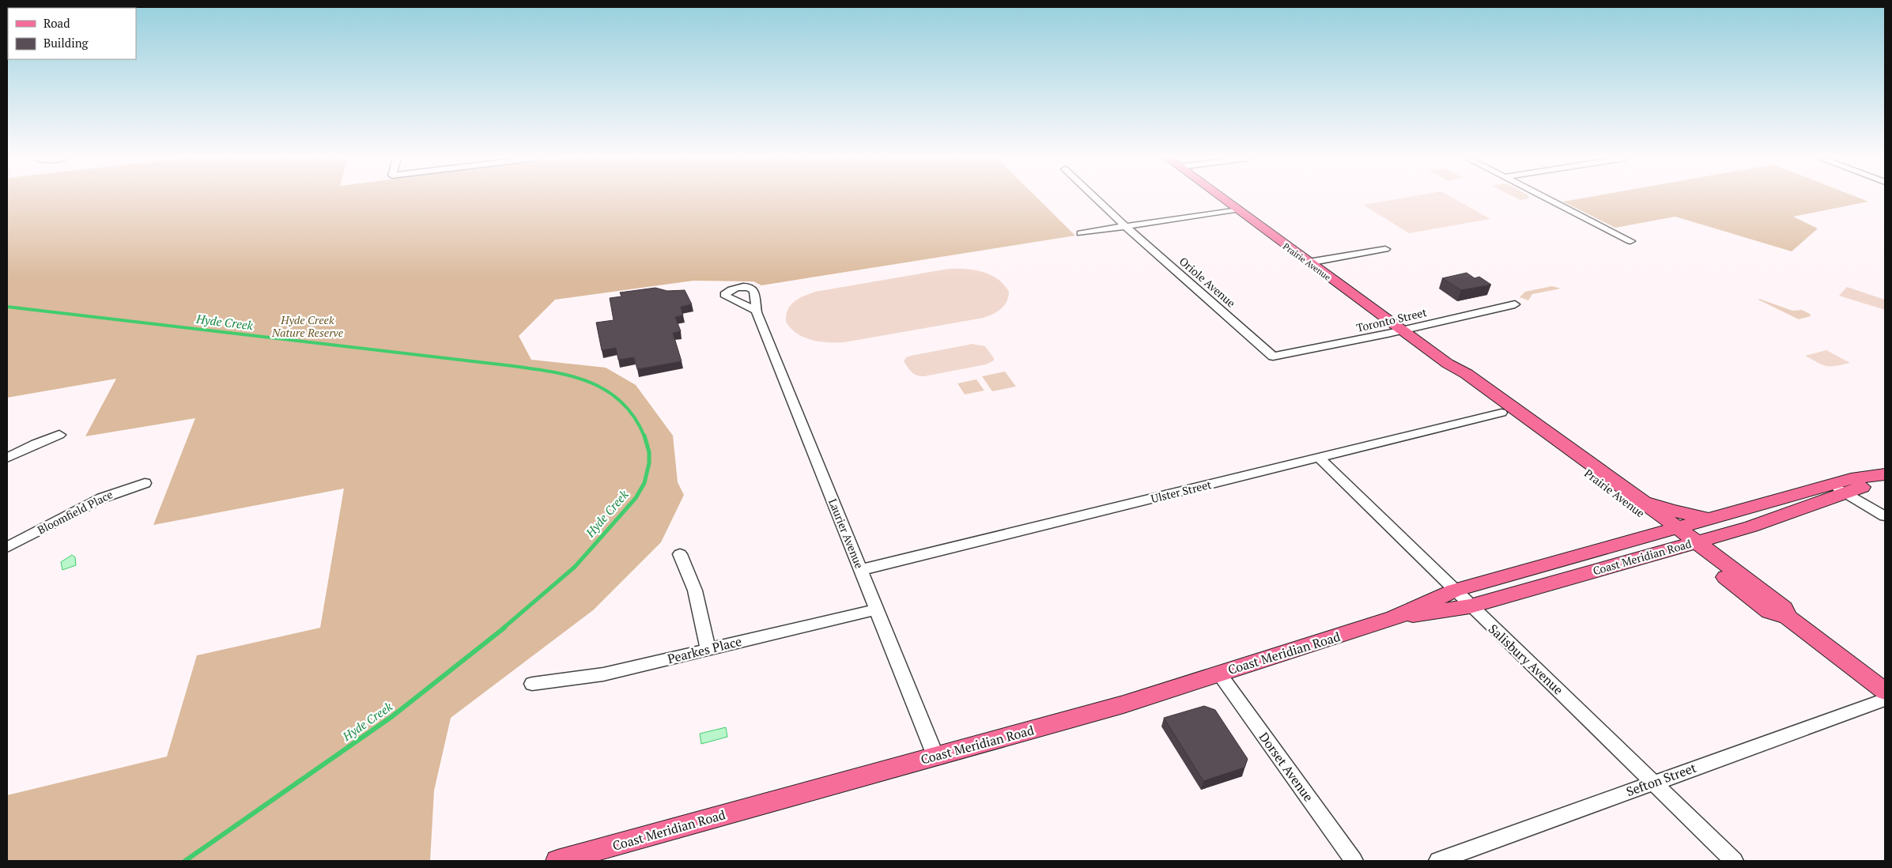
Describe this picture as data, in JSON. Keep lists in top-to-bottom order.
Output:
{
  "streets": {
    "main road": ["Prairie Avenue", "Coast Meridian Road"],
    "street": [
      "Oriole Avenue",
      "Toronto Street",
      "Ulster Street",
      "Bloomfield Place",
      "Laurier Avenue",
      "Pearkes Place",
      "Salisbury Avenue",
      "Dorset Avenue",
      "Sefton Street"
    ]
  },
  "crossings": [
    ["Prairie Avenue", "Toronto Street"],
    ["Prairie Avenue", "Ulster Street"],
    ["Prairie Avenue", "Coast Meridian Road"],
    ["Oriole Avenue", "Toronto Street"],
    ["Ulster Street", "Laurier Avenue"],
    ["Ulster Street", "Salisbury Avenue"],
    ["Laurier Avenue", "Coast Meridian Road"],
    ["Laurier Avenue", "Pearkes Place"],
    ["Coast Meridian Road", "Salisbury Avenue"],
    ["Coast Meridian Road", "Dorset Avenue"],
    ["Salisbury Avenue", "Sefton Street"]
  ],
  "water": ["Hyde Creek"],
  "parks": ["Hyde Creek Nature Reserve"],
  "legend": ["Road", "Building"]
}
